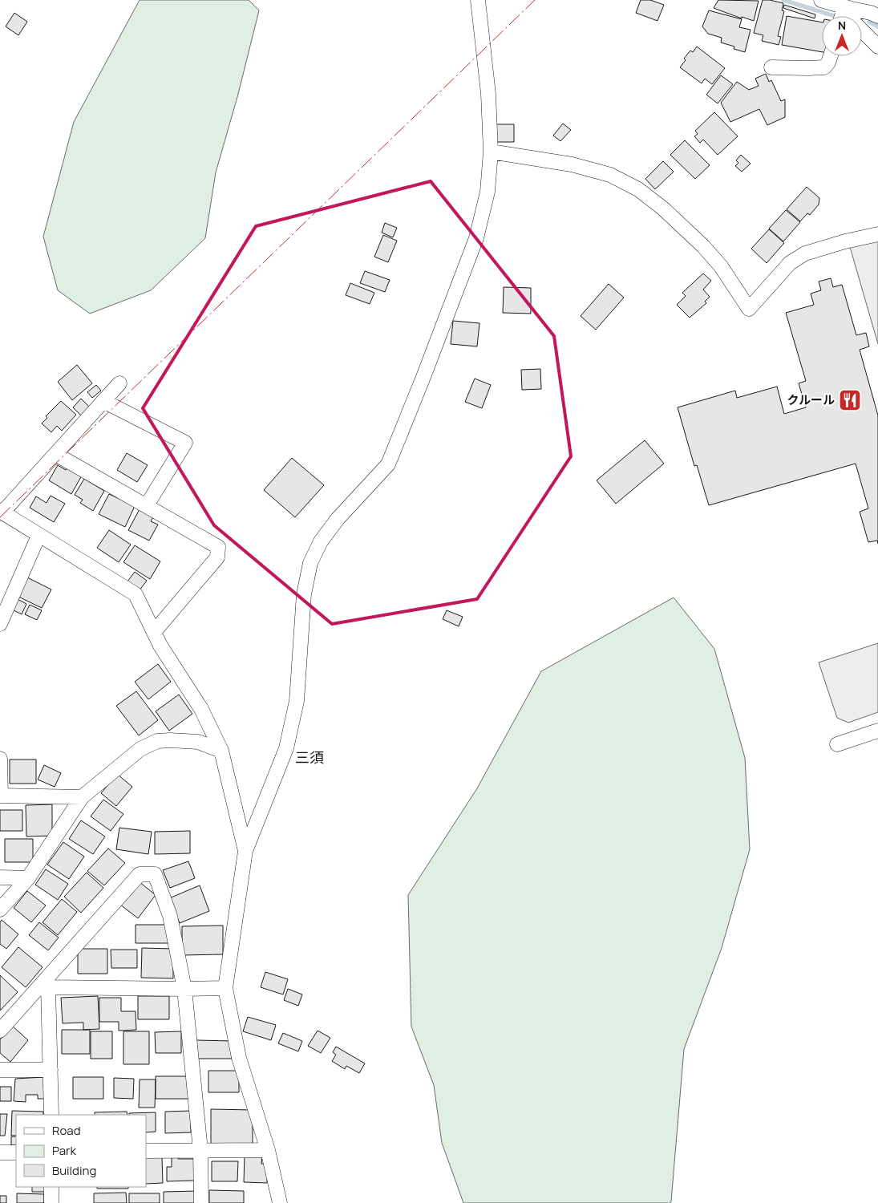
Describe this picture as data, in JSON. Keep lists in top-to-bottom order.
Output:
{
  "districts": ["三須"],
  "places": {
    "restaurant": ["クルール"]
  },
  "legend": ["Road", "Park", "Building"],
  "north": "top"
}
